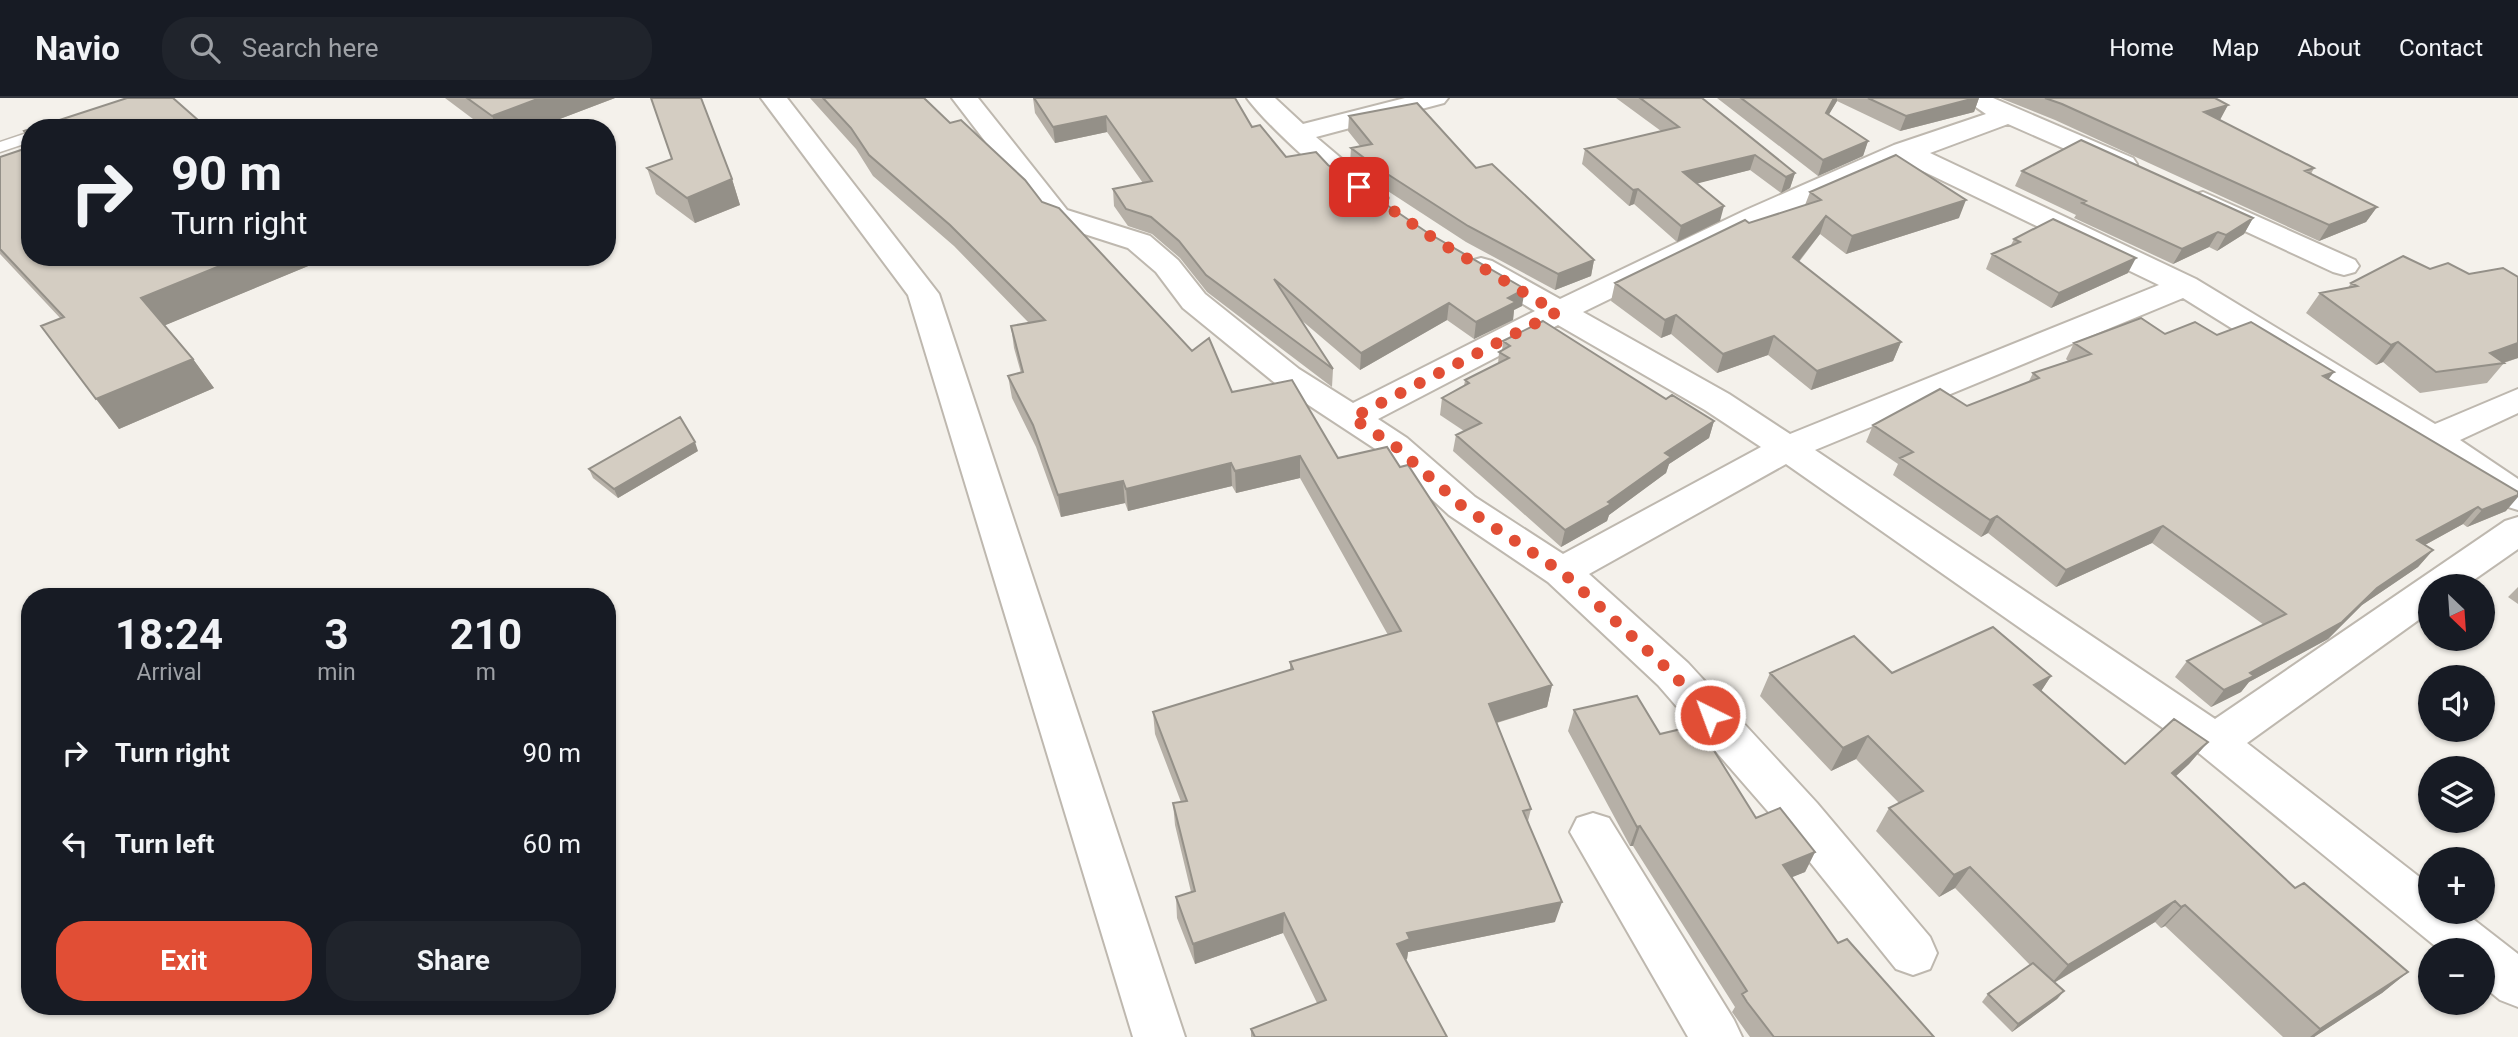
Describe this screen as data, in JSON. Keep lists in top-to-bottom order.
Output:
{
  "north": "bottom right",
  "page": {
    "header": "Navio",
    "search": "Search here",
    "nav": [
      "Home",
      "Map",
      "About",
      "Contact"
    ],
    "turn": ["90 m", "Turn right"],
    "map_buttons": ["+", "−"],
    "eta": [
      "18:24",
      "Arrival",
      "3",
      "min",
      "210",
      "m"
    ],
    "list": [
      {
        "name": "Turn right",
        "value": "90 m"
      },
      {
        "name": "Turn left",
        "value": "60 m"
      }
    ],
    "buttons": ["Exit", "Share"]
  }
}
